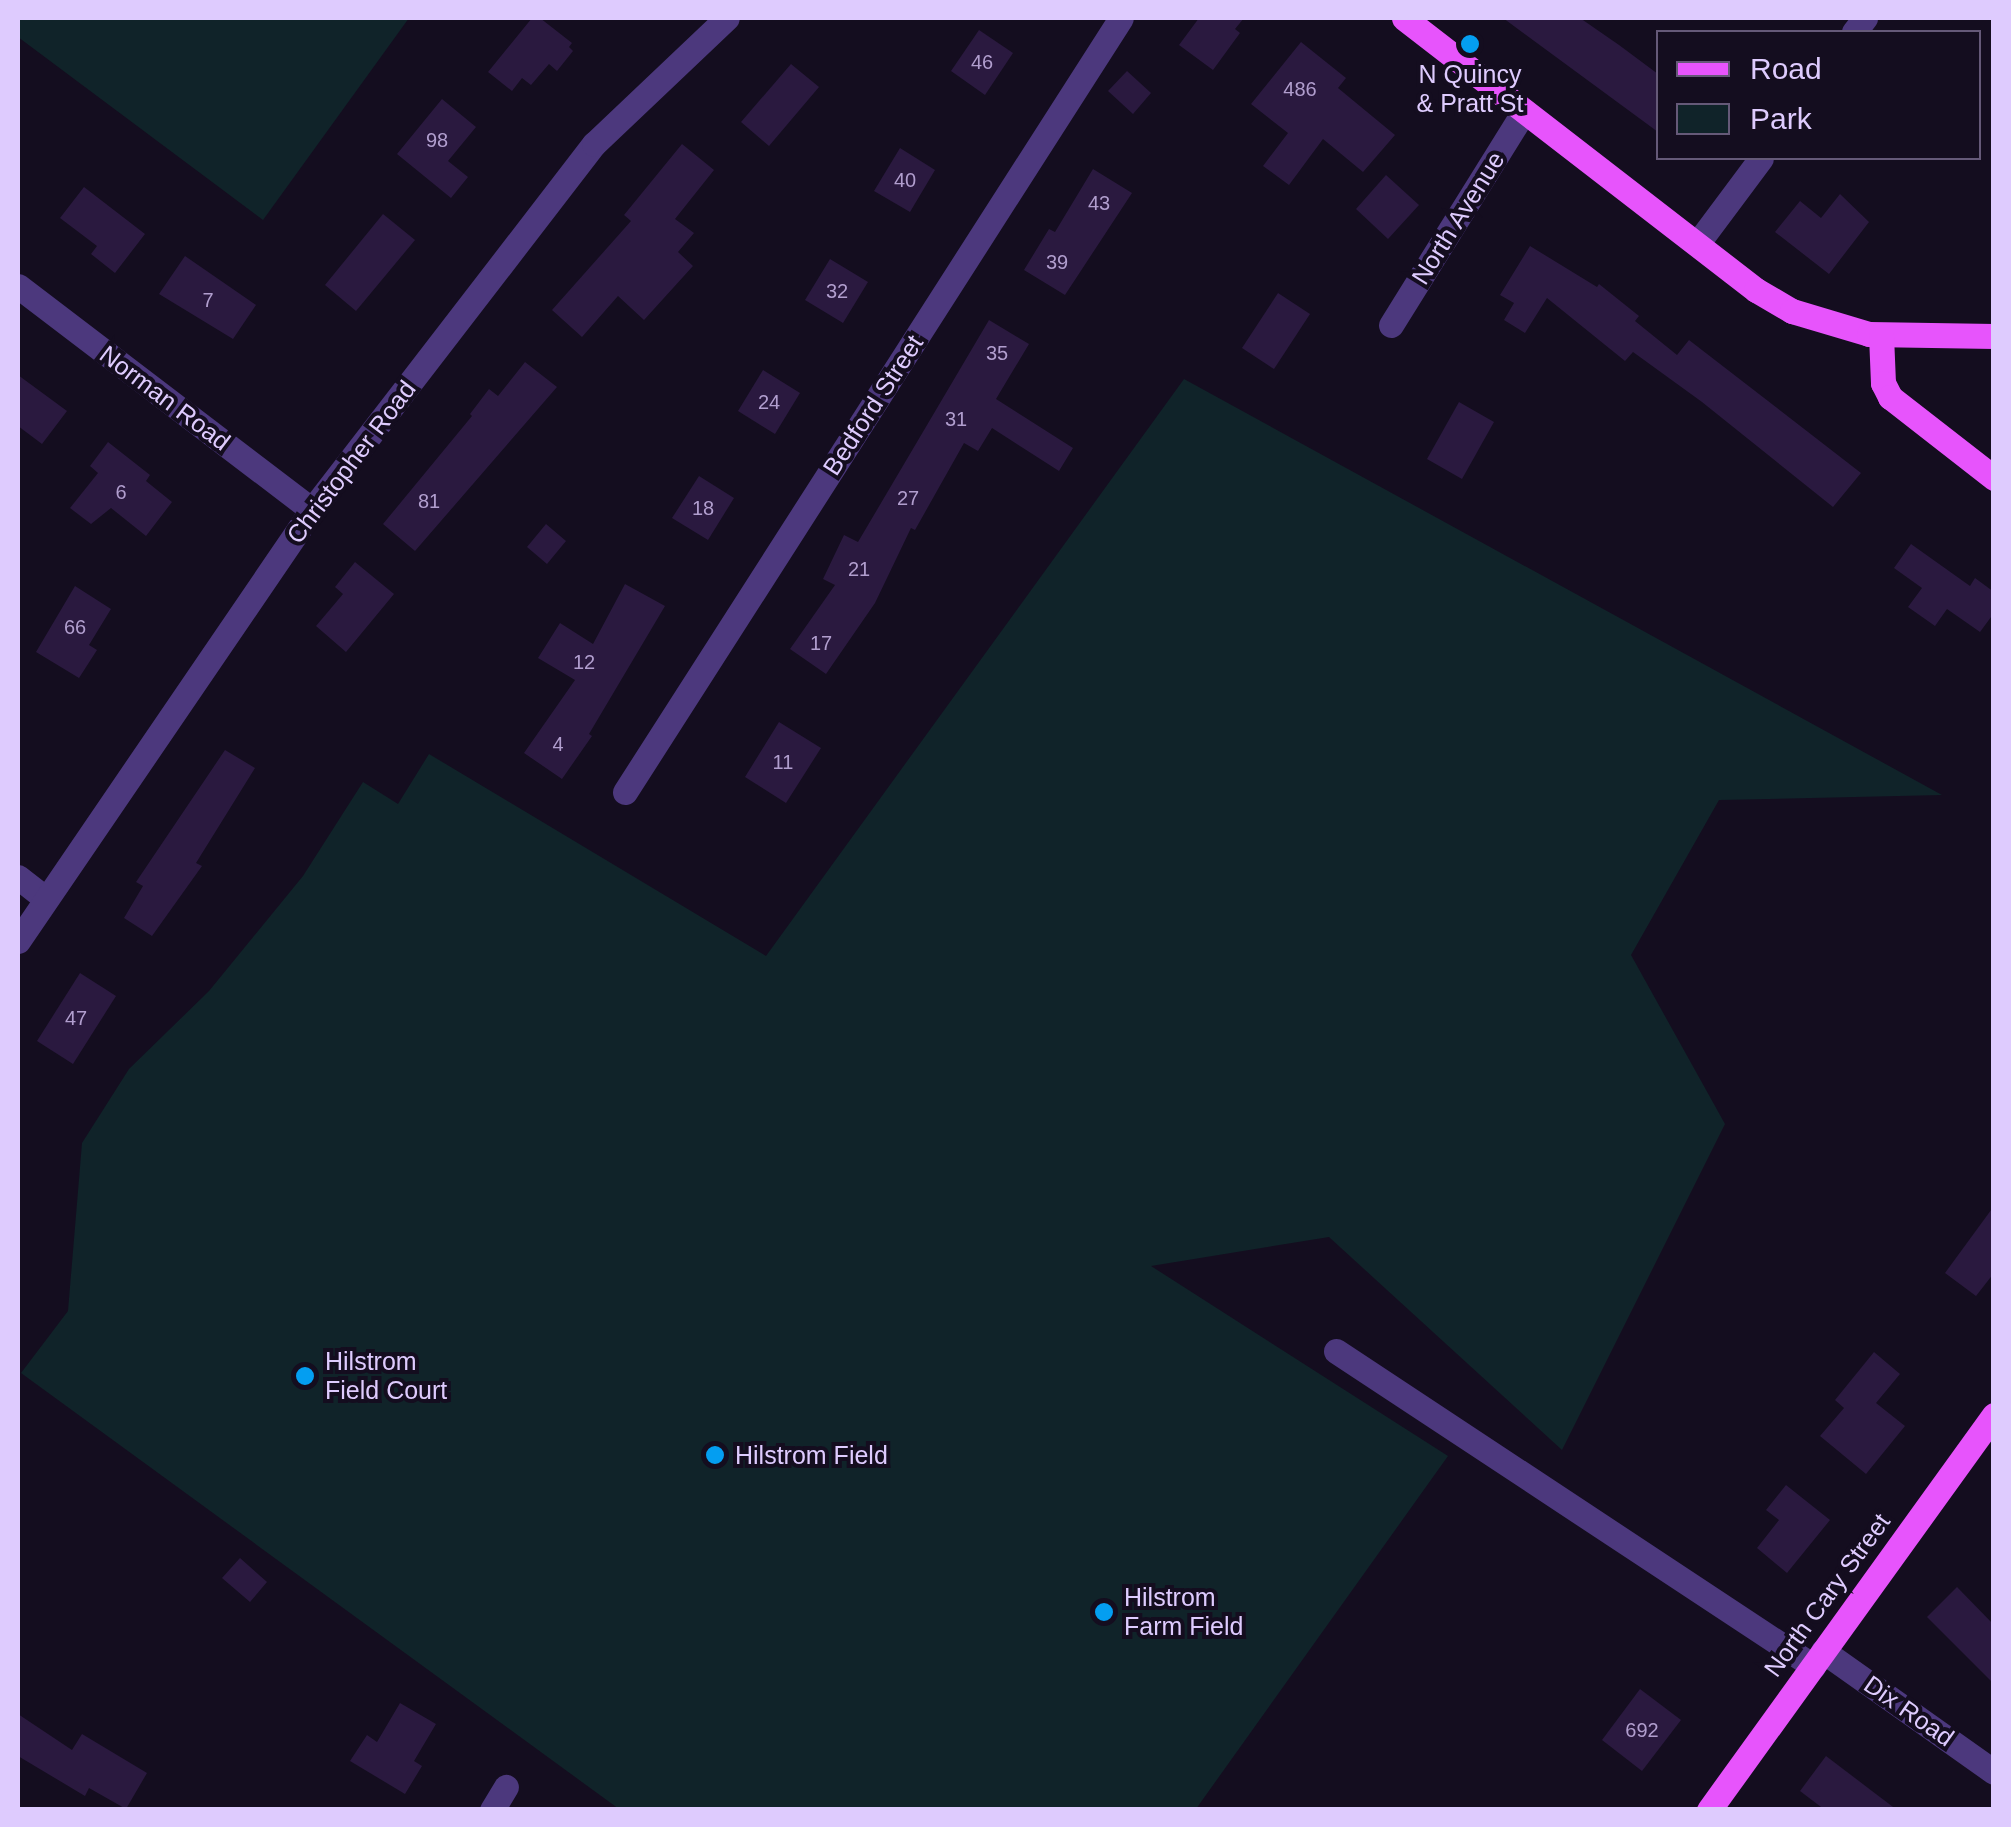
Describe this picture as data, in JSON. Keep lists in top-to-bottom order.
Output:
{
  "streets": {
    "main road": ["North Cary Street"],
    "street": [
      "North Avenue",
      "Norman Road",
      "Bedford Street",
      "Christopher Road",
      "Dix Road"
    ]
  },
  "crossings": [
    ["Norman Road", "Christopher Road"],
    ["North Cary Street", "Dix Road"]
  ],
  "places": [
    "N Quincy & Pratt St",
    "Hilstrom Field Court",
    "Hilstrom Field",
    "Hilstrom Farm Field"
  ],
  "house_numbers": [
    "46",
    "486",
    "98",
    "40",
    "43",
    "39",
    "32",
    "7",
    "35",
    "24",
    "31",
    "6",
    "27",
    "81",
    "18",
    "21",
    "66",
    "17",
    "12",
    "4",
    "11",
    "47",
    "692"
  ],
  "legend": ["Road", "Park"]
}
